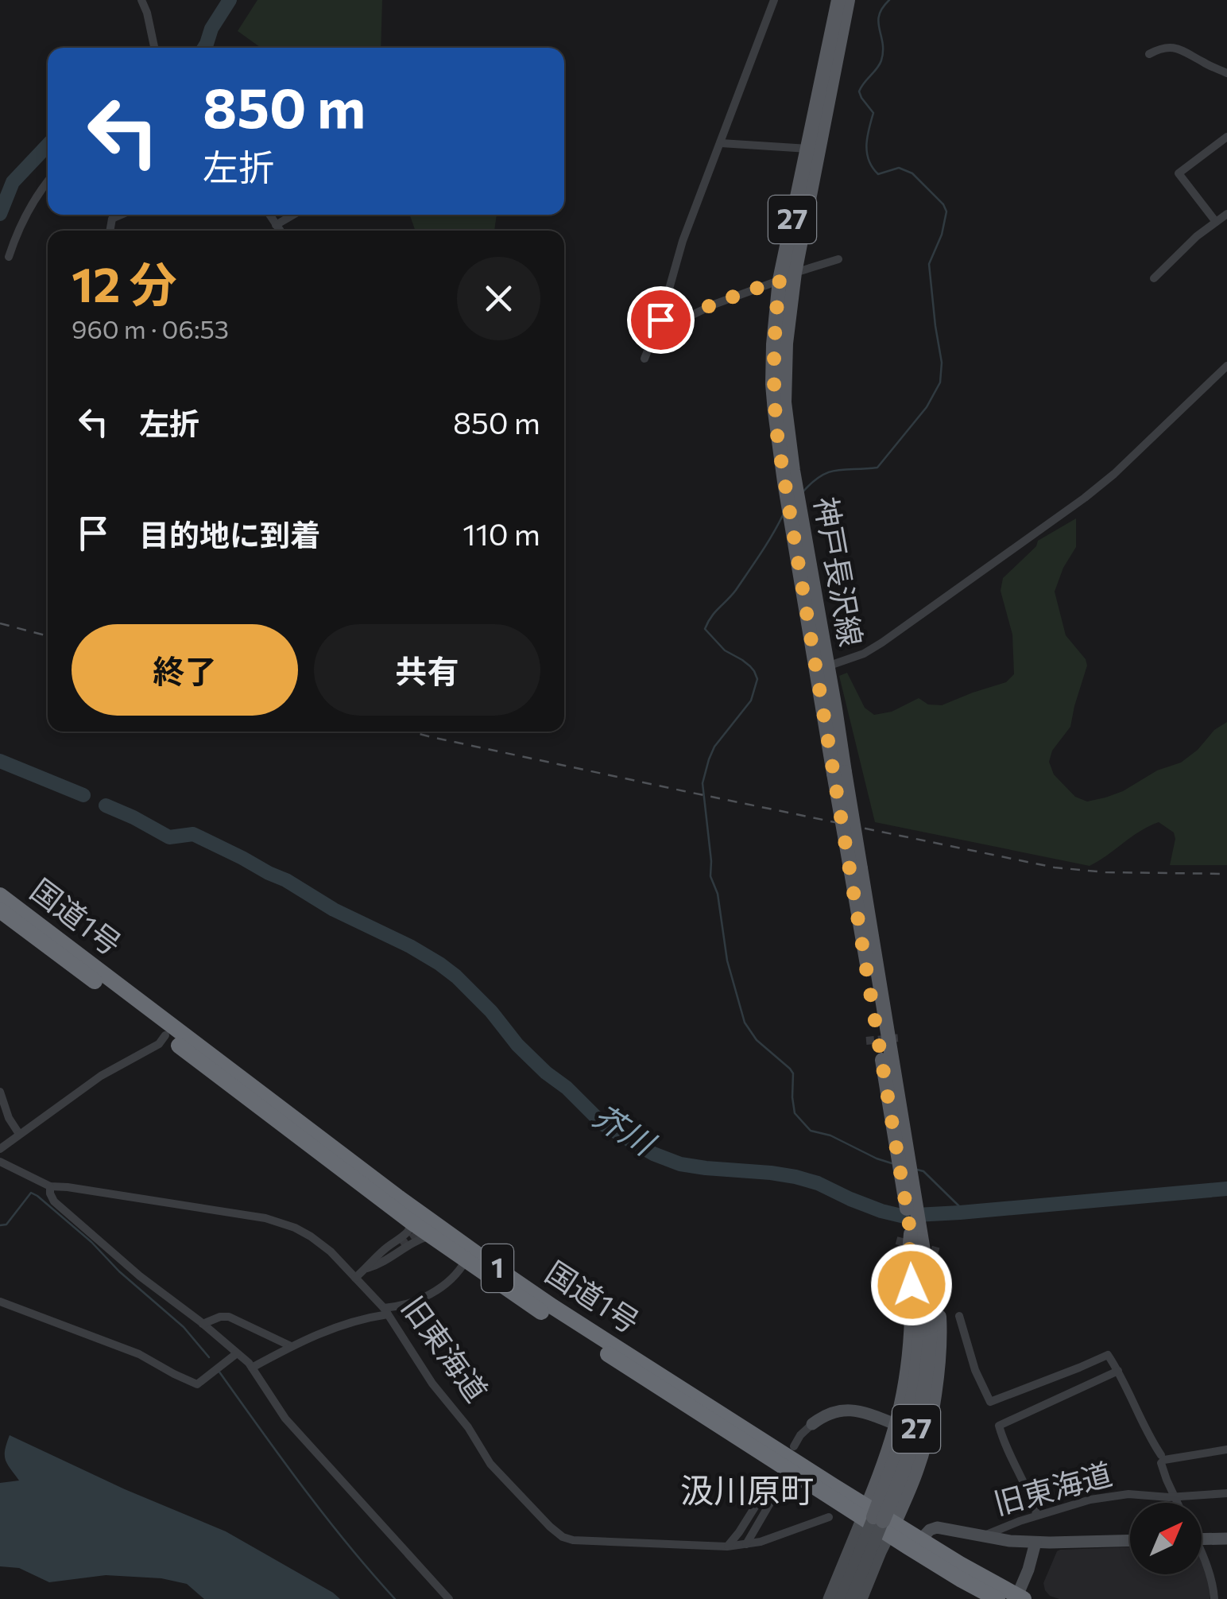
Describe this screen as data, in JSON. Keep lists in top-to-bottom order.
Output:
{
  "streets": {
    "highway": ["国道1号", "1"],
    "main road": ["27", "神戸長沢線"],
    "street": ["旧東海道"]
  },
  "crossings": [
    ["神戸長沢線", "国道1号"],
    ["国道1号", "旧東海道"]
  ],
  "districts": ["汲川原町"],
  "water": ["芥川"],
  "north": "top right",
  "page": {
    "turn": ["850 m", "左折"],
    "heading": ["12 分", "960 m · 06:53"],
    "list": [
      {
        "name": "左折",
        "value": "850 m"
      },
      {
        "name": "目的地に到着",
        "value": "110 m"
      }
    ],
    "buttons": ["終了", "共有"]
  }
}
